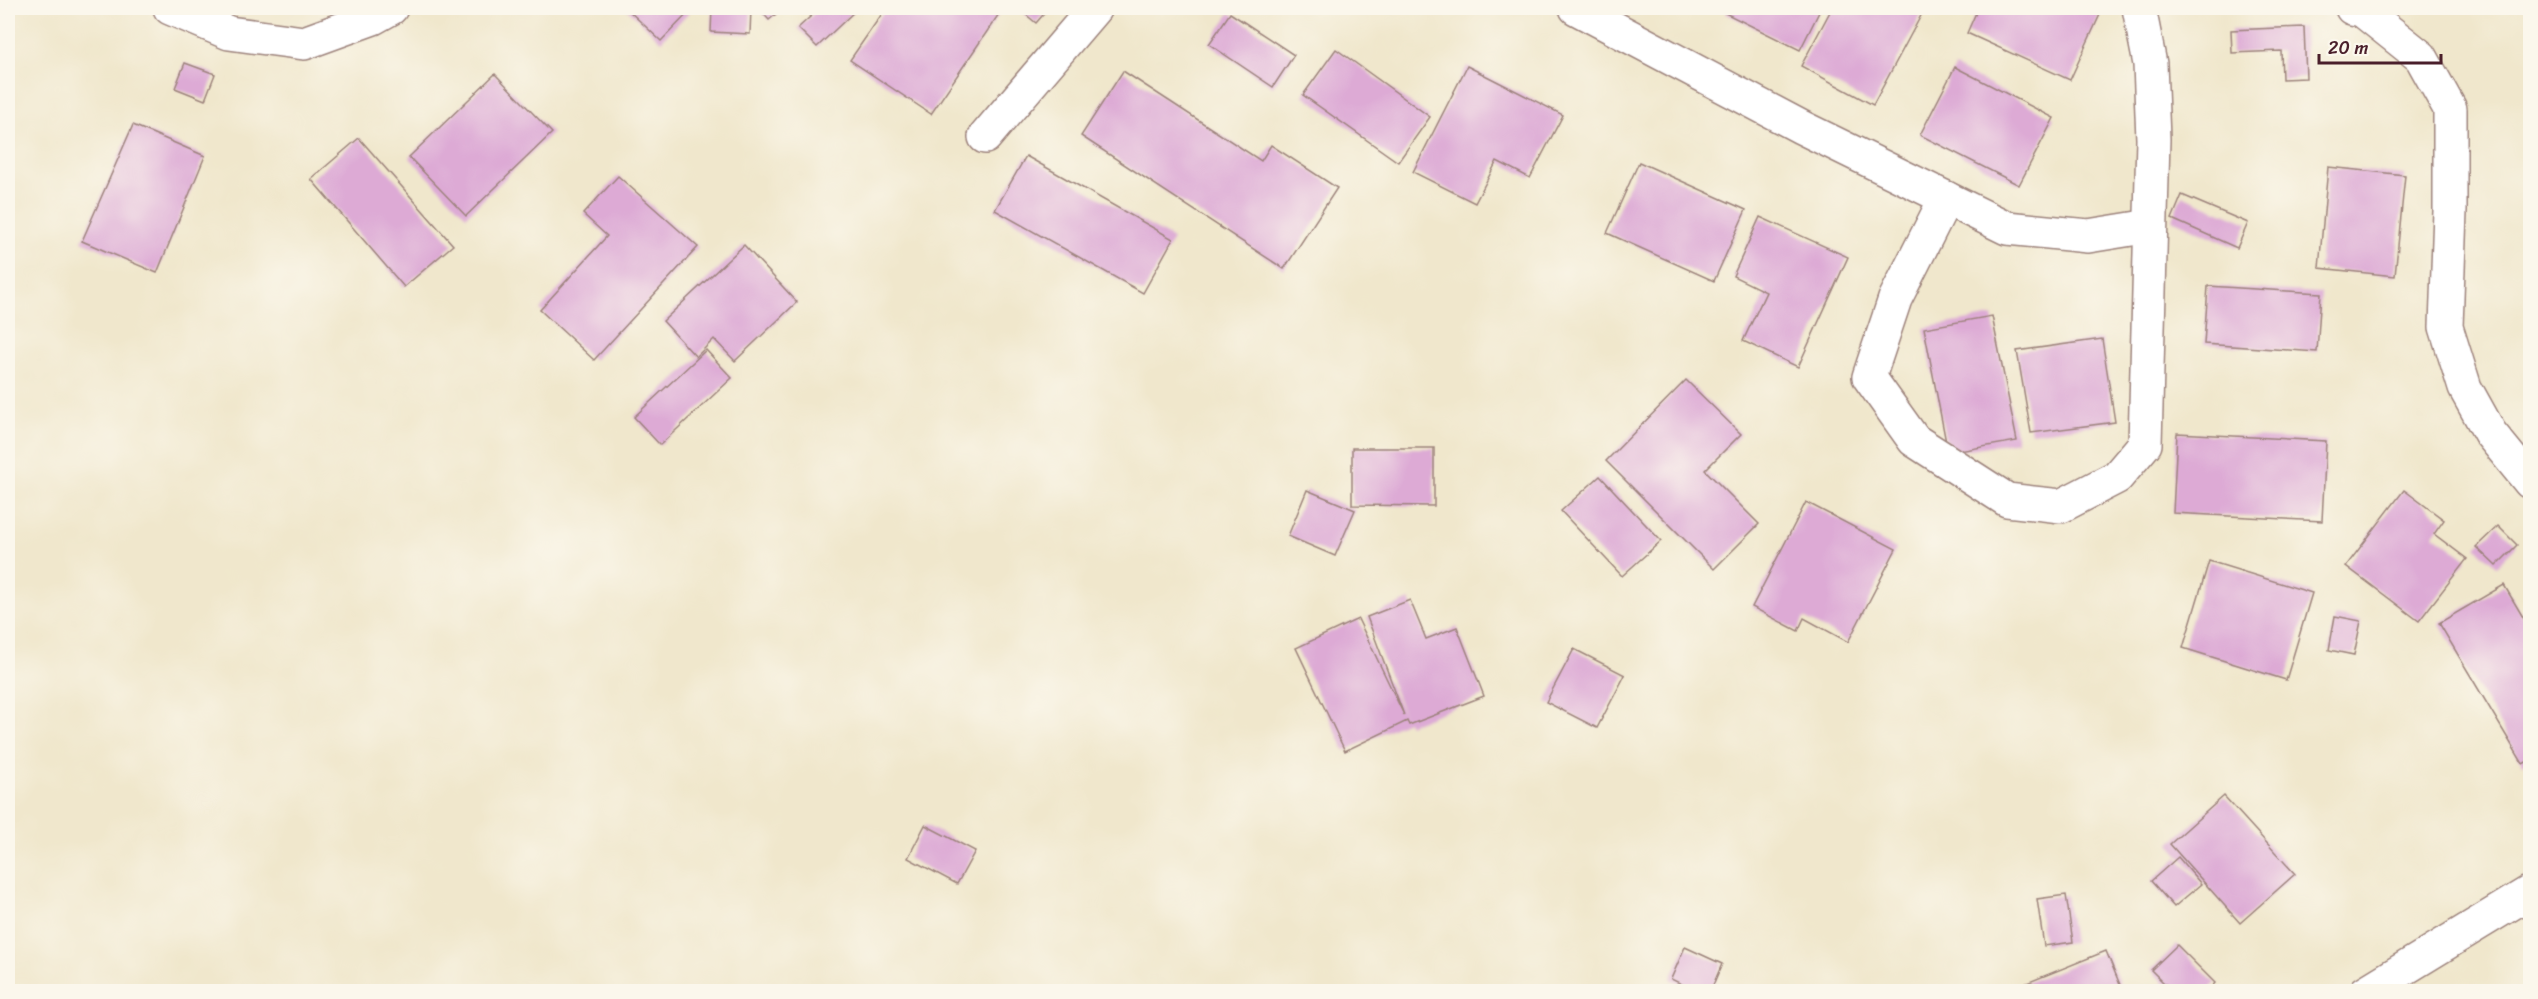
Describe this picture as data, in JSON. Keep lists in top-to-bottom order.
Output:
{
  "scale_bar": "20 m"
}
